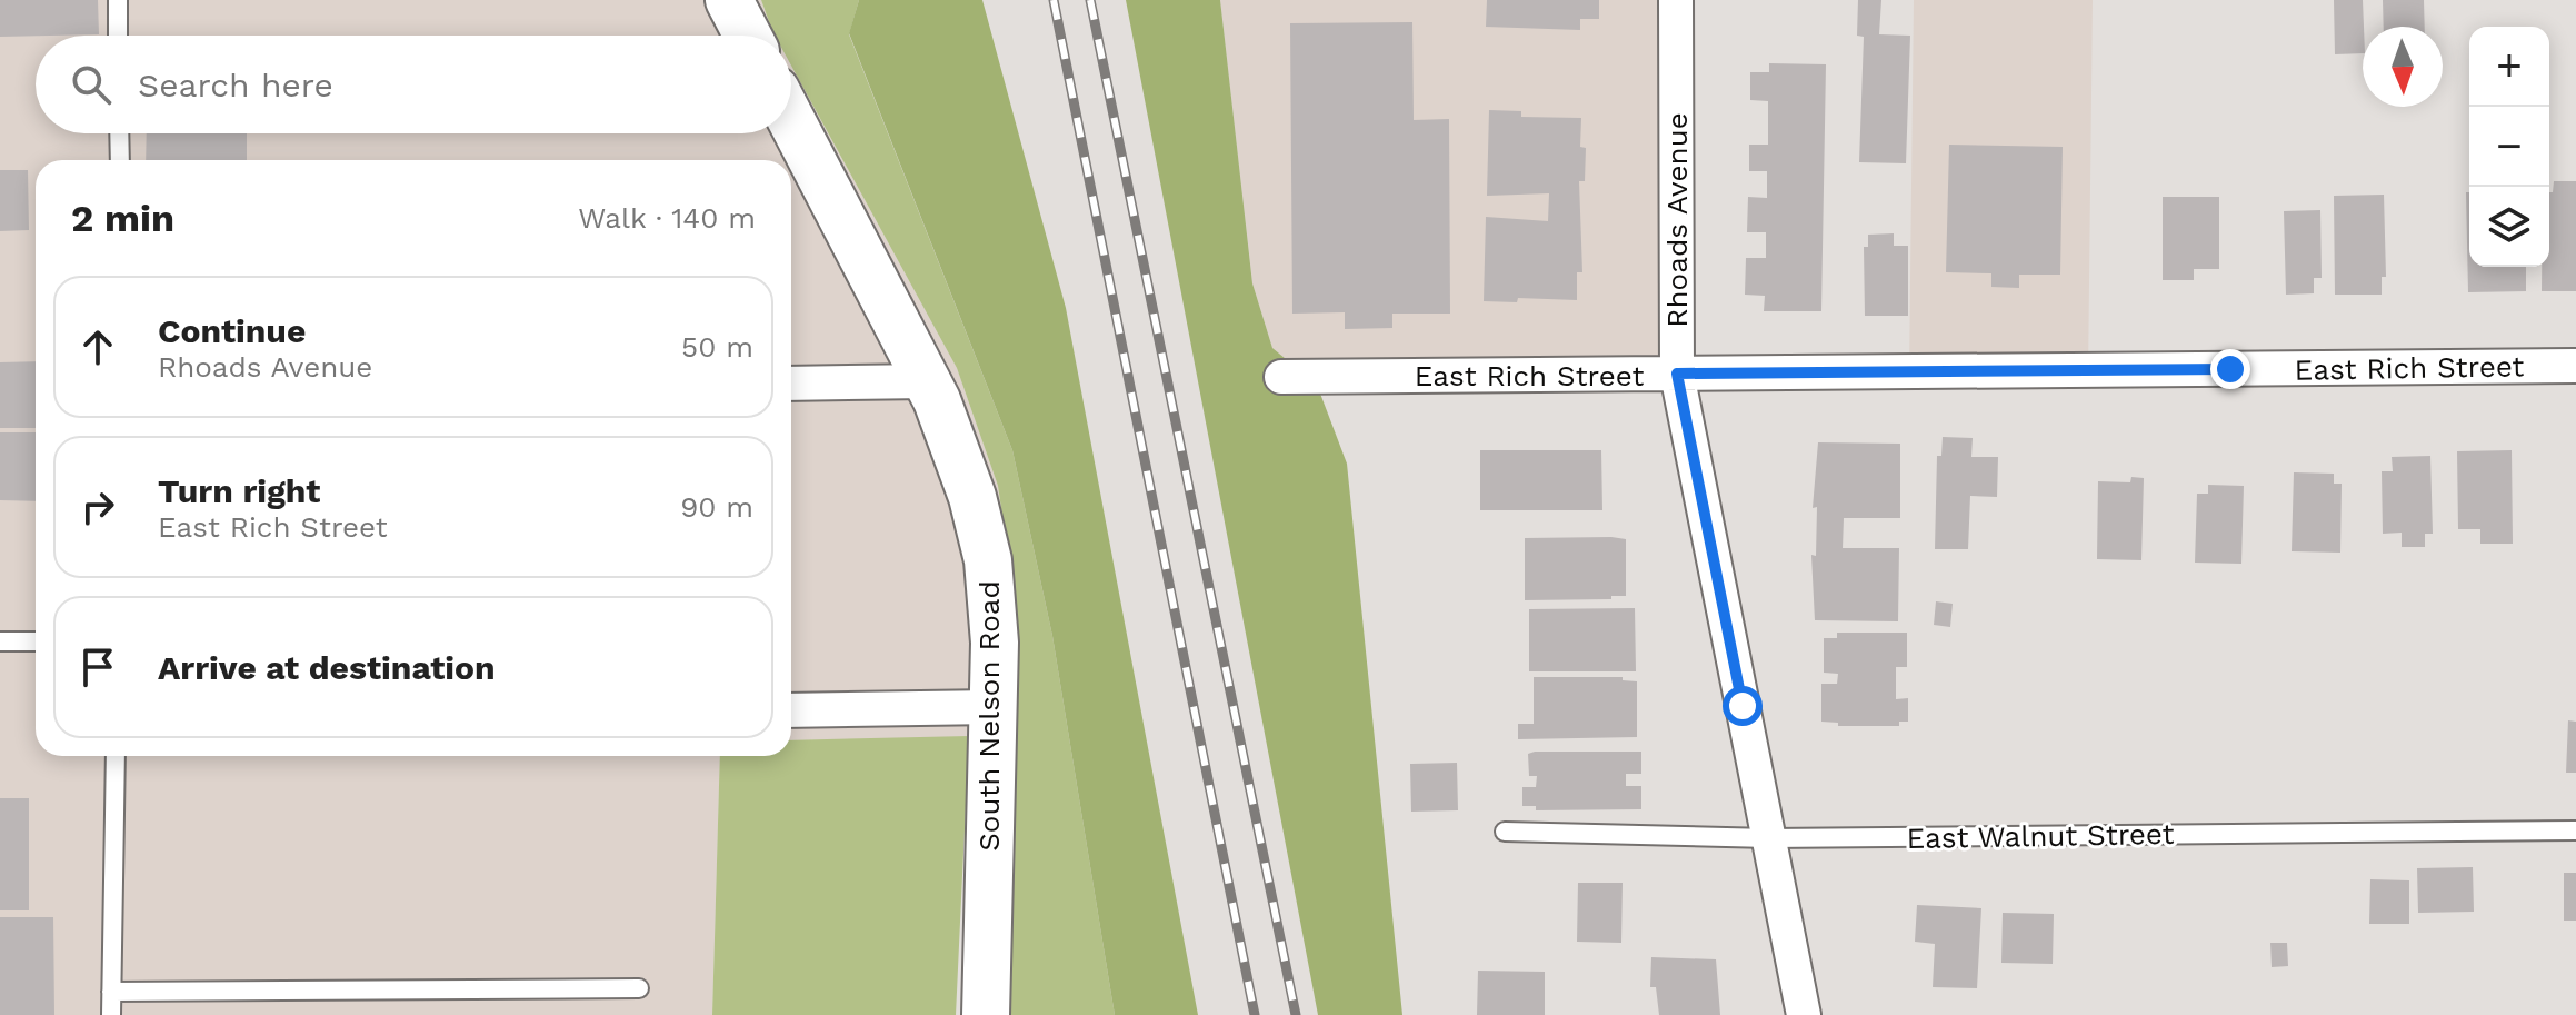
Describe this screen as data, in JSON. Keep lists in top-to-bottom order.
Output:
{
  "streets": {
    "main road": ["South Nelson Road"],
    "street": ["Rhoads Avenue", "East Rich Street"],
    "lane": ["East Walnut Street"]
  },
  "crossings": [
    ["Rhoads Avenue", "East Rich Street"],
    ["Rhoads Avenue", "East Walnut Street"]
  ],
  "north": "bottom",
  "page": {
    "map_buttons": ["+", "−"],
    "search": "Search here",
    "heading": ["2 min", "Walk · 140 m"],
    "list": [
      ["Continue", "Rhoads Avenue", "50 m"],
      ["Turn right", "East Rich Street", "90 m"],
      "Arrive at destination"
    ]
  }
}
